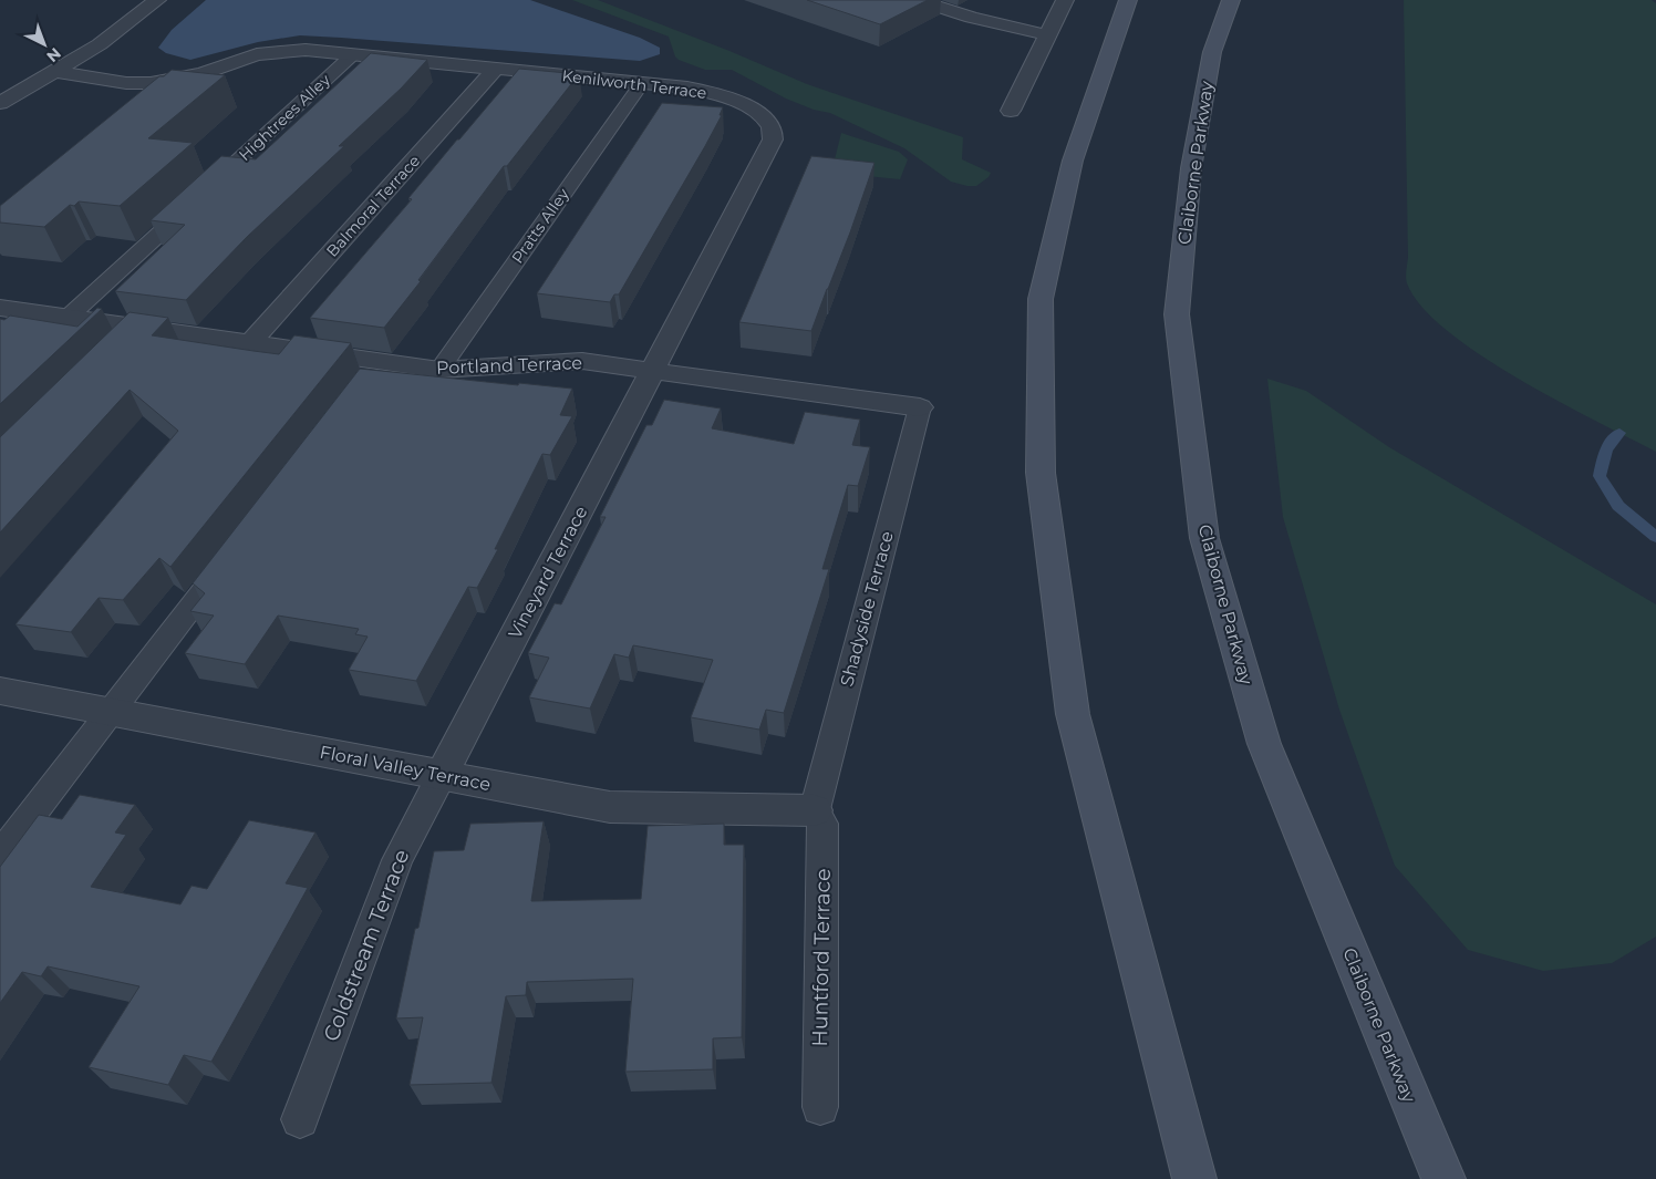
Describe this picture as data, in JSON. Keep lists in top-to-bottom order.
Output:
{
  "streets": {
    "main road": ["Claiborne Parkway"],
    "street": [
      "Kenilworth Terrace",
      "Balmoral Terrace",
      "Portland Terrace",
      "Vineyard Terrace",
      "Floral Valley Terrace"
    ],
    "lane": [
      "Hightrees Alley",
      "Pratts Alley",
      "Shadyside Terrace",
      "Coldstream Terrace",
      "Huntford Terrace"
    ]
  },
  "crossings": [
    ["Kenilworth Terrace", "Hightrees Alley"],
    ["Kenilworth Terrace", "Balmoral Terrace"],
    ["Kenilworth Terrace", "Pratts Alley"],
    ["Kenilworth Terrace", "Portland Terrace"],
    ["Kenilworth Terrace", "Vineyard Terrace"],
    ["Hightrees Alley", "Portland Terrace"],
    ["Balmoral Terrace", "Portland Terrace"],
    ["Pratts Alley", "Portland Terrace"],
    ["Portland Terrace", "Vineyard Terrace"],
    ["Portland Terrace", "Shadyside Terrace"],
    ["Vineyard Terrace", "Floral Valley Terrace"],
    ["Vineyard Terrace", "Coldstream Terrace"],
    ["Shadyside Terrace", "Floral Valley Terrace"],
    ["Shadyside Terrace", "Huntford Terrace"],
    ["Floral Valley Terrace", "Coldstream Terrace"],
    ["Floral Valley Terrace", "Huntford Terrace"]
  ],
  "north": "bottom right"
}
